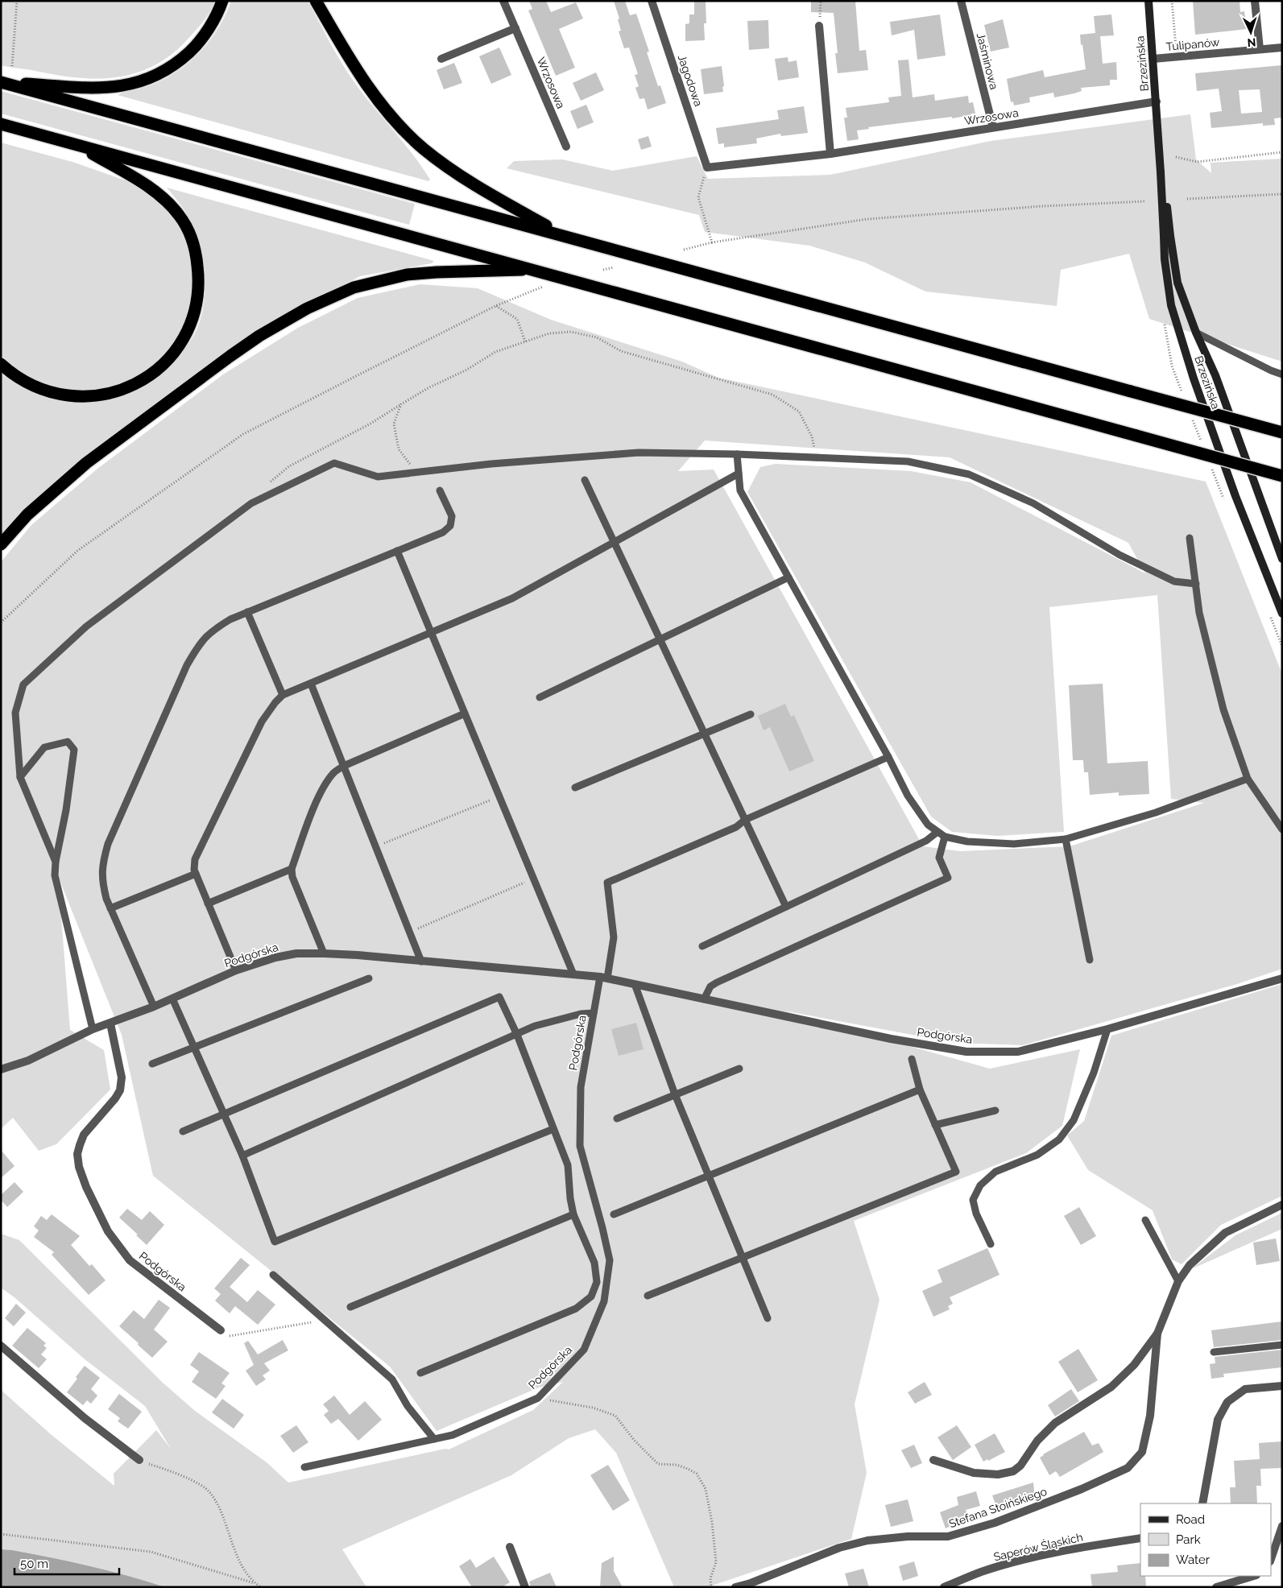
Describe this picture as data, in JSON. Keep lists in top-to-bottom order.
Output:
{
  "streets": {
    "main road": ["Brzezińska"],
    "street": [
      "Tulipanów",
      "Jaśminowa",
      "Jagodowa",
      "Wrzosowa",
      "Podgórska",
      "Stefana Stoińskiego",
      "Saperów Śląskich"
    ]
  },
  "crossings": [
    ["Tulipanów", "Brzezińska"],
    ["Jaśminowa", "Wrzosowa"],
    ["Brzezińska", "Wrzosowa"],
    ["Jagodowa", "Wrzosowa"]
  ],
  "legend": ["Road", "Park", "Water"],
  "scale_bar": "50 m",
  "north": "bottom"
}
